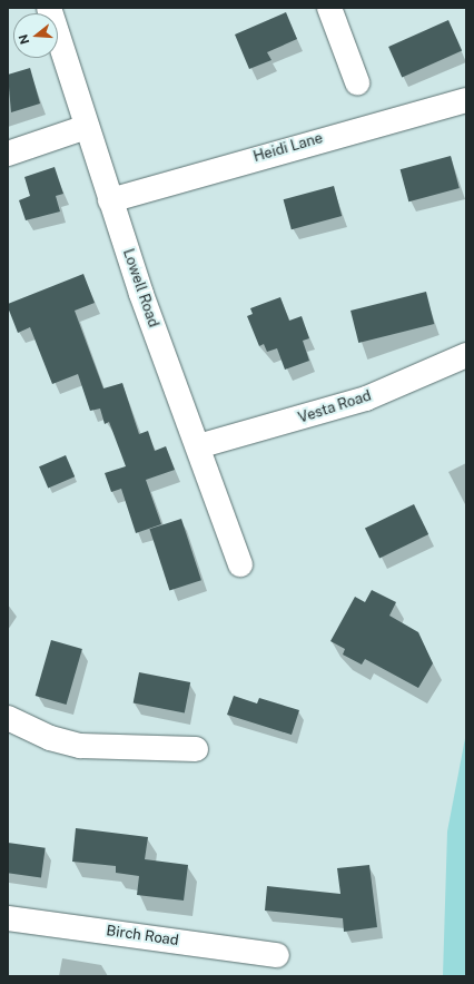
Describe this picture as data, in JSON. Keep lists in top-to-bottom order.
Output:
{
  "streets": {
    "street": [
      "Heidi Lane",
      "Lowell Road",
      "Vesta Road",
      "Birch Road"
    ]
  },
  "crossings": [
    ["Heidi Lane", "Lowell Road"],
    ["Lowell Road", "Vesta Road"]
  ],
  "north": "left"
}
